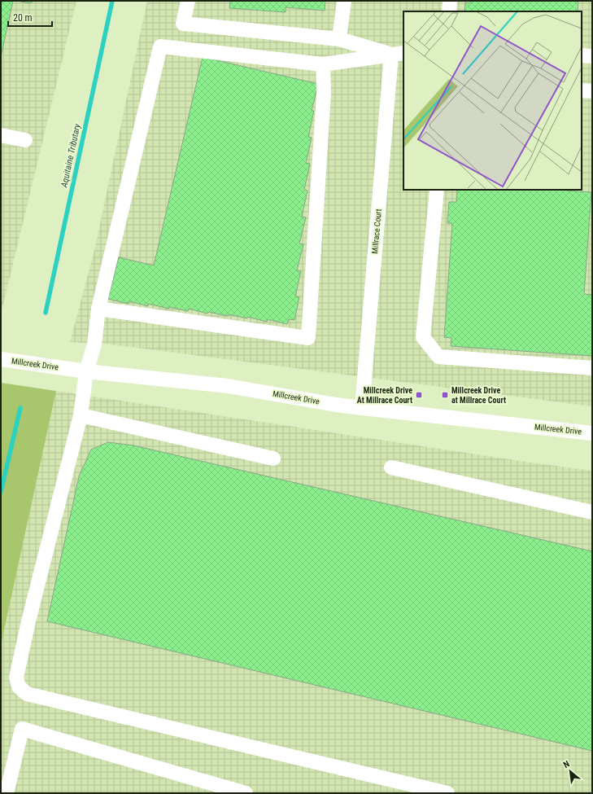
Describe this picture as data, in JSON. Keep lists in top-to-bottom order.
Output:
{
  "streets": {
    "street": ["Millrace Court", "Millcreek Drive"]
  },
  "crossings": [
    ["Millrace Court", "Millcreek Drive"]
  ],
  "water": ["Aquitaine Tributary"],
  "places": {
    "transit": ["Millcreek Drive At Millrace Court", "Millcreek Drive at Millrace Court"]
  },
  "scale_bar": "20 m",
  "north": "top left"
}
